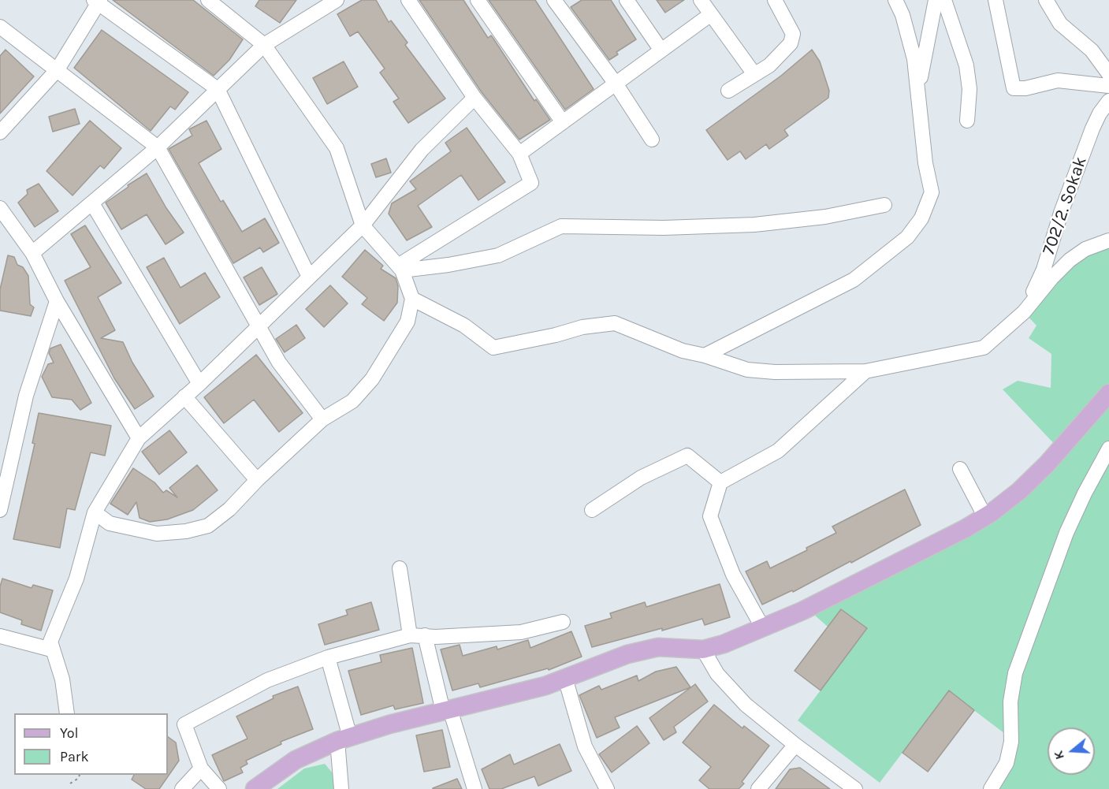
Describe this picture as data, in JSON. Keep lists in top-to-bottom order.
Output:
{
  "streets": {
    "street": ["702/2. Sokak"]
  },
  "legend": ["Yol", "Park"],
  "north": "left"
}
